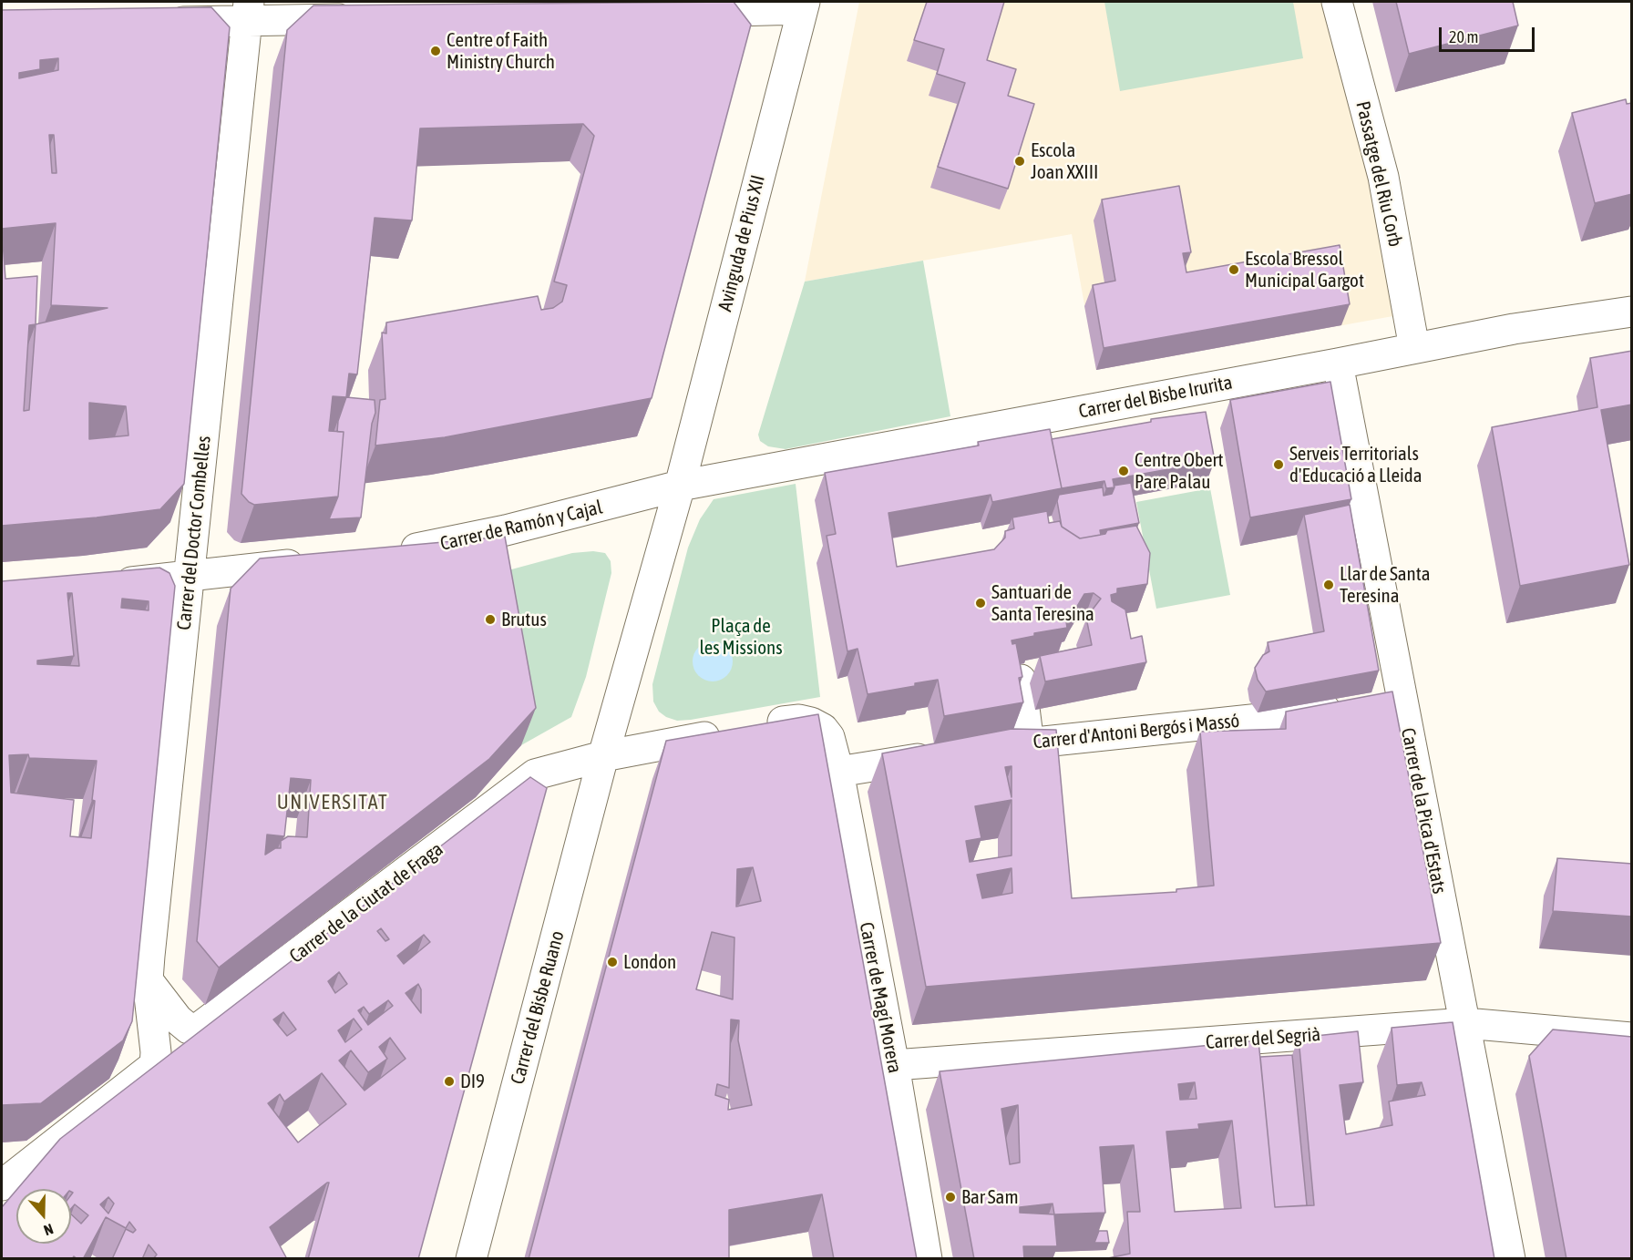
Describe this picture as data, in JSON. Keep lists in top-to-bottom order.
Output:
{
  "streets": {
    "street": [
      "Passatge del Riu Corb",
      "Avinguda de Pius XII",
      "Carrer del Bisbe Irurita",
      "Carrer de Ramón y Cajal",
      "Carrer del Doctor Combelles",
      "Carrer d'Antoni Bergós i Massó",
      "Carrer de la Pica d'Estats",
      "Carrer de la Ciutat de Fraga",
      "Carrer de Magí Morera",
      "Carrer del Bisbe Ruano",
      "Carrer del Segrià"
    ]
  },
  "crossings": [
    ["Passatge del Riu Corb", "Carrer del Bisbe Irurita"],
    ["Avinguda de Pius XII", "Carrer del Bisbe Irurita"],
    ["Avinguda de Pius XII", "Carrer de Ramón y Cajal"],
    ["Carrer del Bisbe Irurita", "Carrer de Ramón y Cajal"],
    ["Carrer del Bisbe Irurita", "Carrer de la Pica d'Estats"],
    ["Carrer del Doctor Combelles", "Carrer de la Ciutat de Fraga"],
    ["Carrer d'Antoni Bergós i Massó", "Carrer de la Pica d'Estats"],
    ["Carrer de la Pica d'Estats", "Carrer del Segrià"],
    ["Carrer de la Ciutat de Fraga", "Carrer de Magí Morera"],
    ["Carrer de la Ciutat de Fraga", "Carrer del Bisbe Ruano"],
    ["Carrer de Magí Morera", "Carrer del Bisbe Ruano"],
    ["Carrer de Magí Morera", "Carrer del Segrià"]
  ],
  "districts": ["UNIVERSITAT"],
  "parks": ["Plaça de les Missions"],
  "places": [
    "Centre of Faith Ministry Church",
    "Escola Joan XXIII",
    "Escola Bressol Municipal Gargot",
    "Serveis Territorials d'Educació a Lleida",
    "Centre Obert Pare Palau",
    "Llar de Santa Teresina",
    "Santuari de Santa Teresina",
    "Brutus",
    "London",
    "DI9",
    "Bar Sam"
  ],
  "scale_bar": "20 m",
  "north": "bottom"
}
